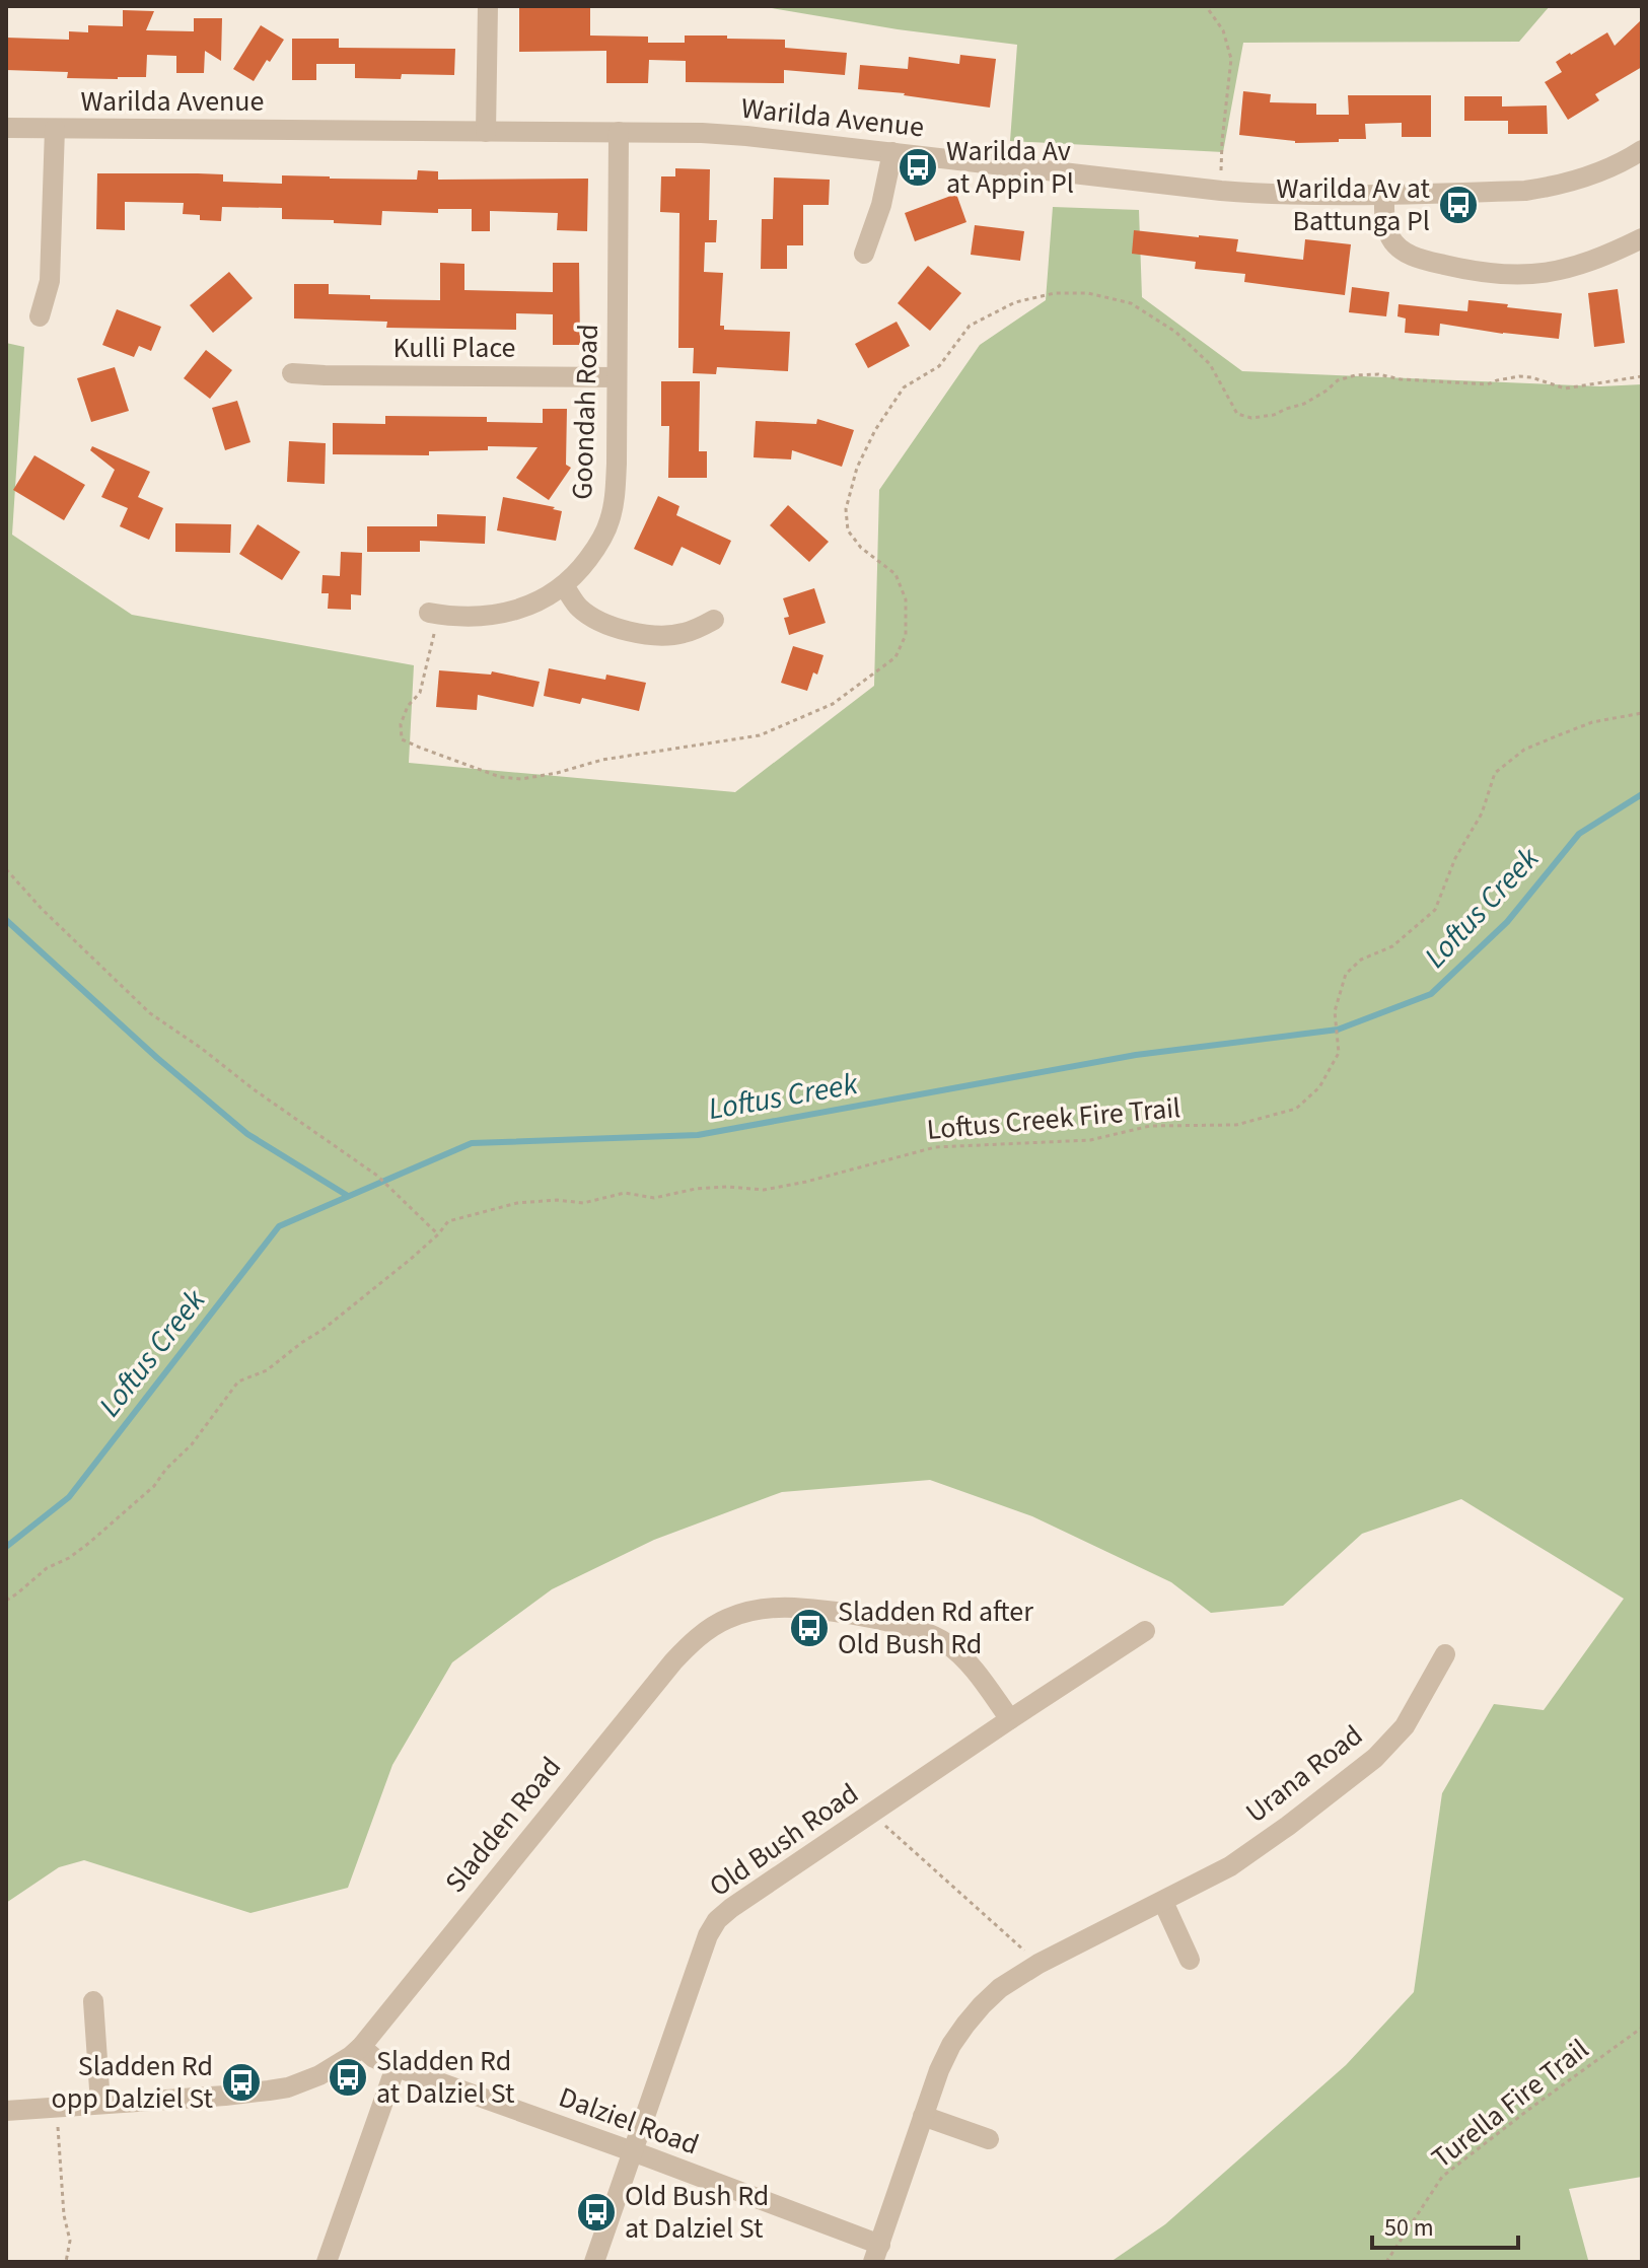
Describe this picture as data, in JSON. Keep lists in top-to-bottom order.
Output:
{
  "streets": {
    "street": [
      "Warilda Avenue",
      "Kulli Place",
      "Goondah Road",
      "Urana Road",
      "Sladden Road",
      "Old Bush Road",
      "Dalziel Road"
    ],
    "path": ["Loftus Creek Fire Trail", "Turella Fire Trail"]
  },
  "crossings": [
    ["Warilda Avenue", "Goondah Road"],
    ["Kulli Place", "Goondah Road"],
    ["Urana Road", "Dalziel Road"],
    ["Sladden Road", "Old Bush Road"],
    ["Sladden Road", "Dalziel Road"],
    ["Old Bush Road", "Dalziel Road"]
  ],
  "water": ["Loftus Creek"],
  "places": {
    "bus stop": [
      "Warilda Av at Appin Pl",
      "Warilda Av at Battunga Pl",
      "Sladden Rd after Old Bush Rd",
      "Sladden Rd at Dalziel St",
      "Sladden Rd opp Dalziel St",
      "Old Bush Rd at Dalziel St"
    ]
  },
  "scale_bar": "50 m"
}
